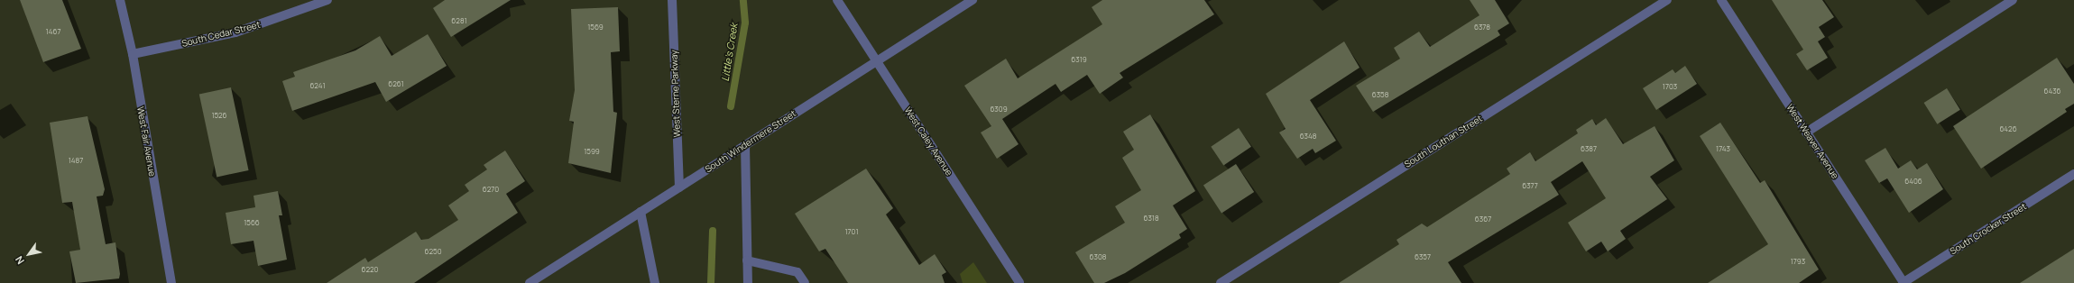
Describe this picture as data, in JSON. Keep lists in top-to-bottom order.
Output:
{
  "streets": {
    "street": [
      "South Cedar Street",
      "West Sterne Parkway",
      "West Fair Avenue",
      "South Windermere Street",
      "West Caley Avenue",
      "South Louthan Street",
      "West Weaver Avenue",
      "South Crocker Street"
    ]
  },
  "crossings": [
    ["South Cedar Street", "West Fair Avenue"],
    ["West Sterne Parkway", "South Windermere Street"],
    ["South Windermere Street", "West Caley Avenue"],
    ["West Weaver Avenue", "South Crocker Street"]
  ],
  "water": ["Little's Creek"],
  "house_numbers": [
    "6281",
    "1569",
    "6378",
    "1467",
    "6319",
    "6261",
    "6241",
    "1703",
    "6436",
    "6358",
    "6309",
    "1526",
    "6426",
    "6348",
    "6387",
    "1743",
    "1599",
    "1487",
    "6406",
    "6377",
    "6270",
    "6318",
    "6367",
    "1566",
    "1701",
    "6250",
    "6308",
    "6357",
    "1793",
    "6220"
  ],
  "north": "bottom left"
}
